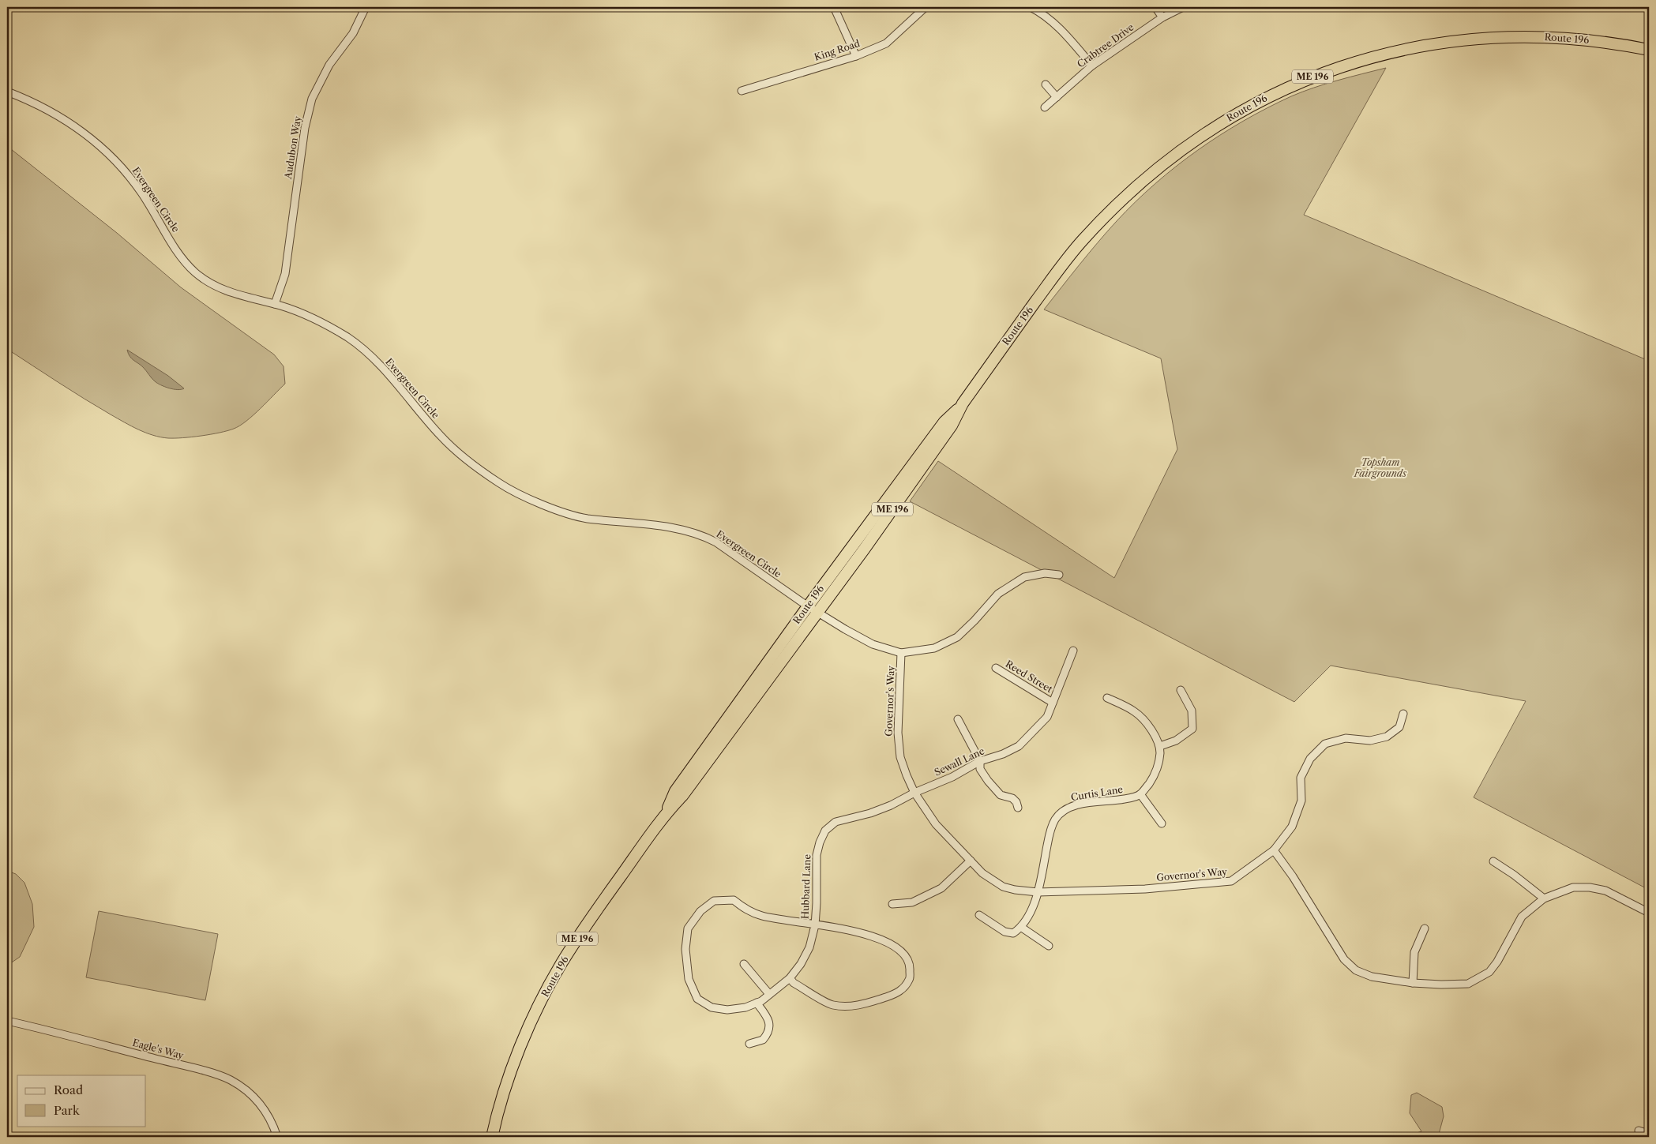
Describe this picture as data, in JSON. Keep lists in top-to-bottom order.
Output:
{
  "streets": {
    "highway": ["Route 196", "ME 196"],
    "street": [
      "Crabtree Drive",
      "King Road",
      "Audubon Way",
      "Evergreen Circle",
      "Reed Street",
      "Governor's Way",
      "Sewall Lane",
      "Curtis Lane",
      "Hubbard Lane",
      "Eagle's Way"
    ]
  },
  "crossings": [
    ["Route 196", "Evergreen Circle"],
    ["Audubon Way", "Evergreen Circle"],
    ["Evergreen Circle", "Governor's Way"],
    ["Reed Street", "Sewall Lane"],
    ["Governor's Way", "Sewall Lane"],
    ["Governor's Way", "Curtis Lane"],
    ["Governor's Way", "Hubbard Lane"],
    ["Sewall Lane", "Hubbard Lane"]
  ],
  "parks": ["Topsham Fairgrounds"],
  "legend": ["Road", "Park"]
}
